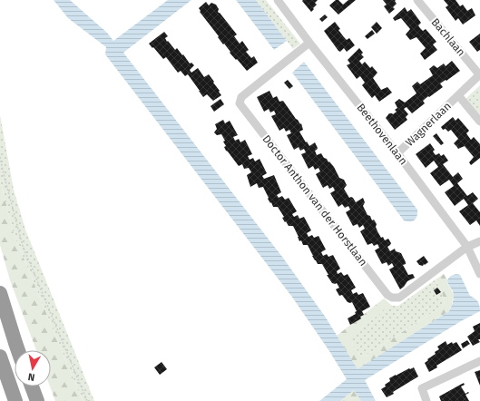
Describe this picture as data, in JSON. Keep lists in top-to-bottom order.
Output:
{
  "streets": {
    "street": [
      "Bachlaan",
      "Wagnerlaan",
      "Beethovenlaan",
      "Doctor Anthon van der Horstlaan"
    ]
  },
  "crossings": [
    ["Bachlaan", "Wagnerlaan"],
    ["Wagnerlaan", "Beethovenlaan"],
    ["Beethovenlaan", "Doctor Anthon van der Horstlaan"]
  ],
  "north": "bottom"
}
